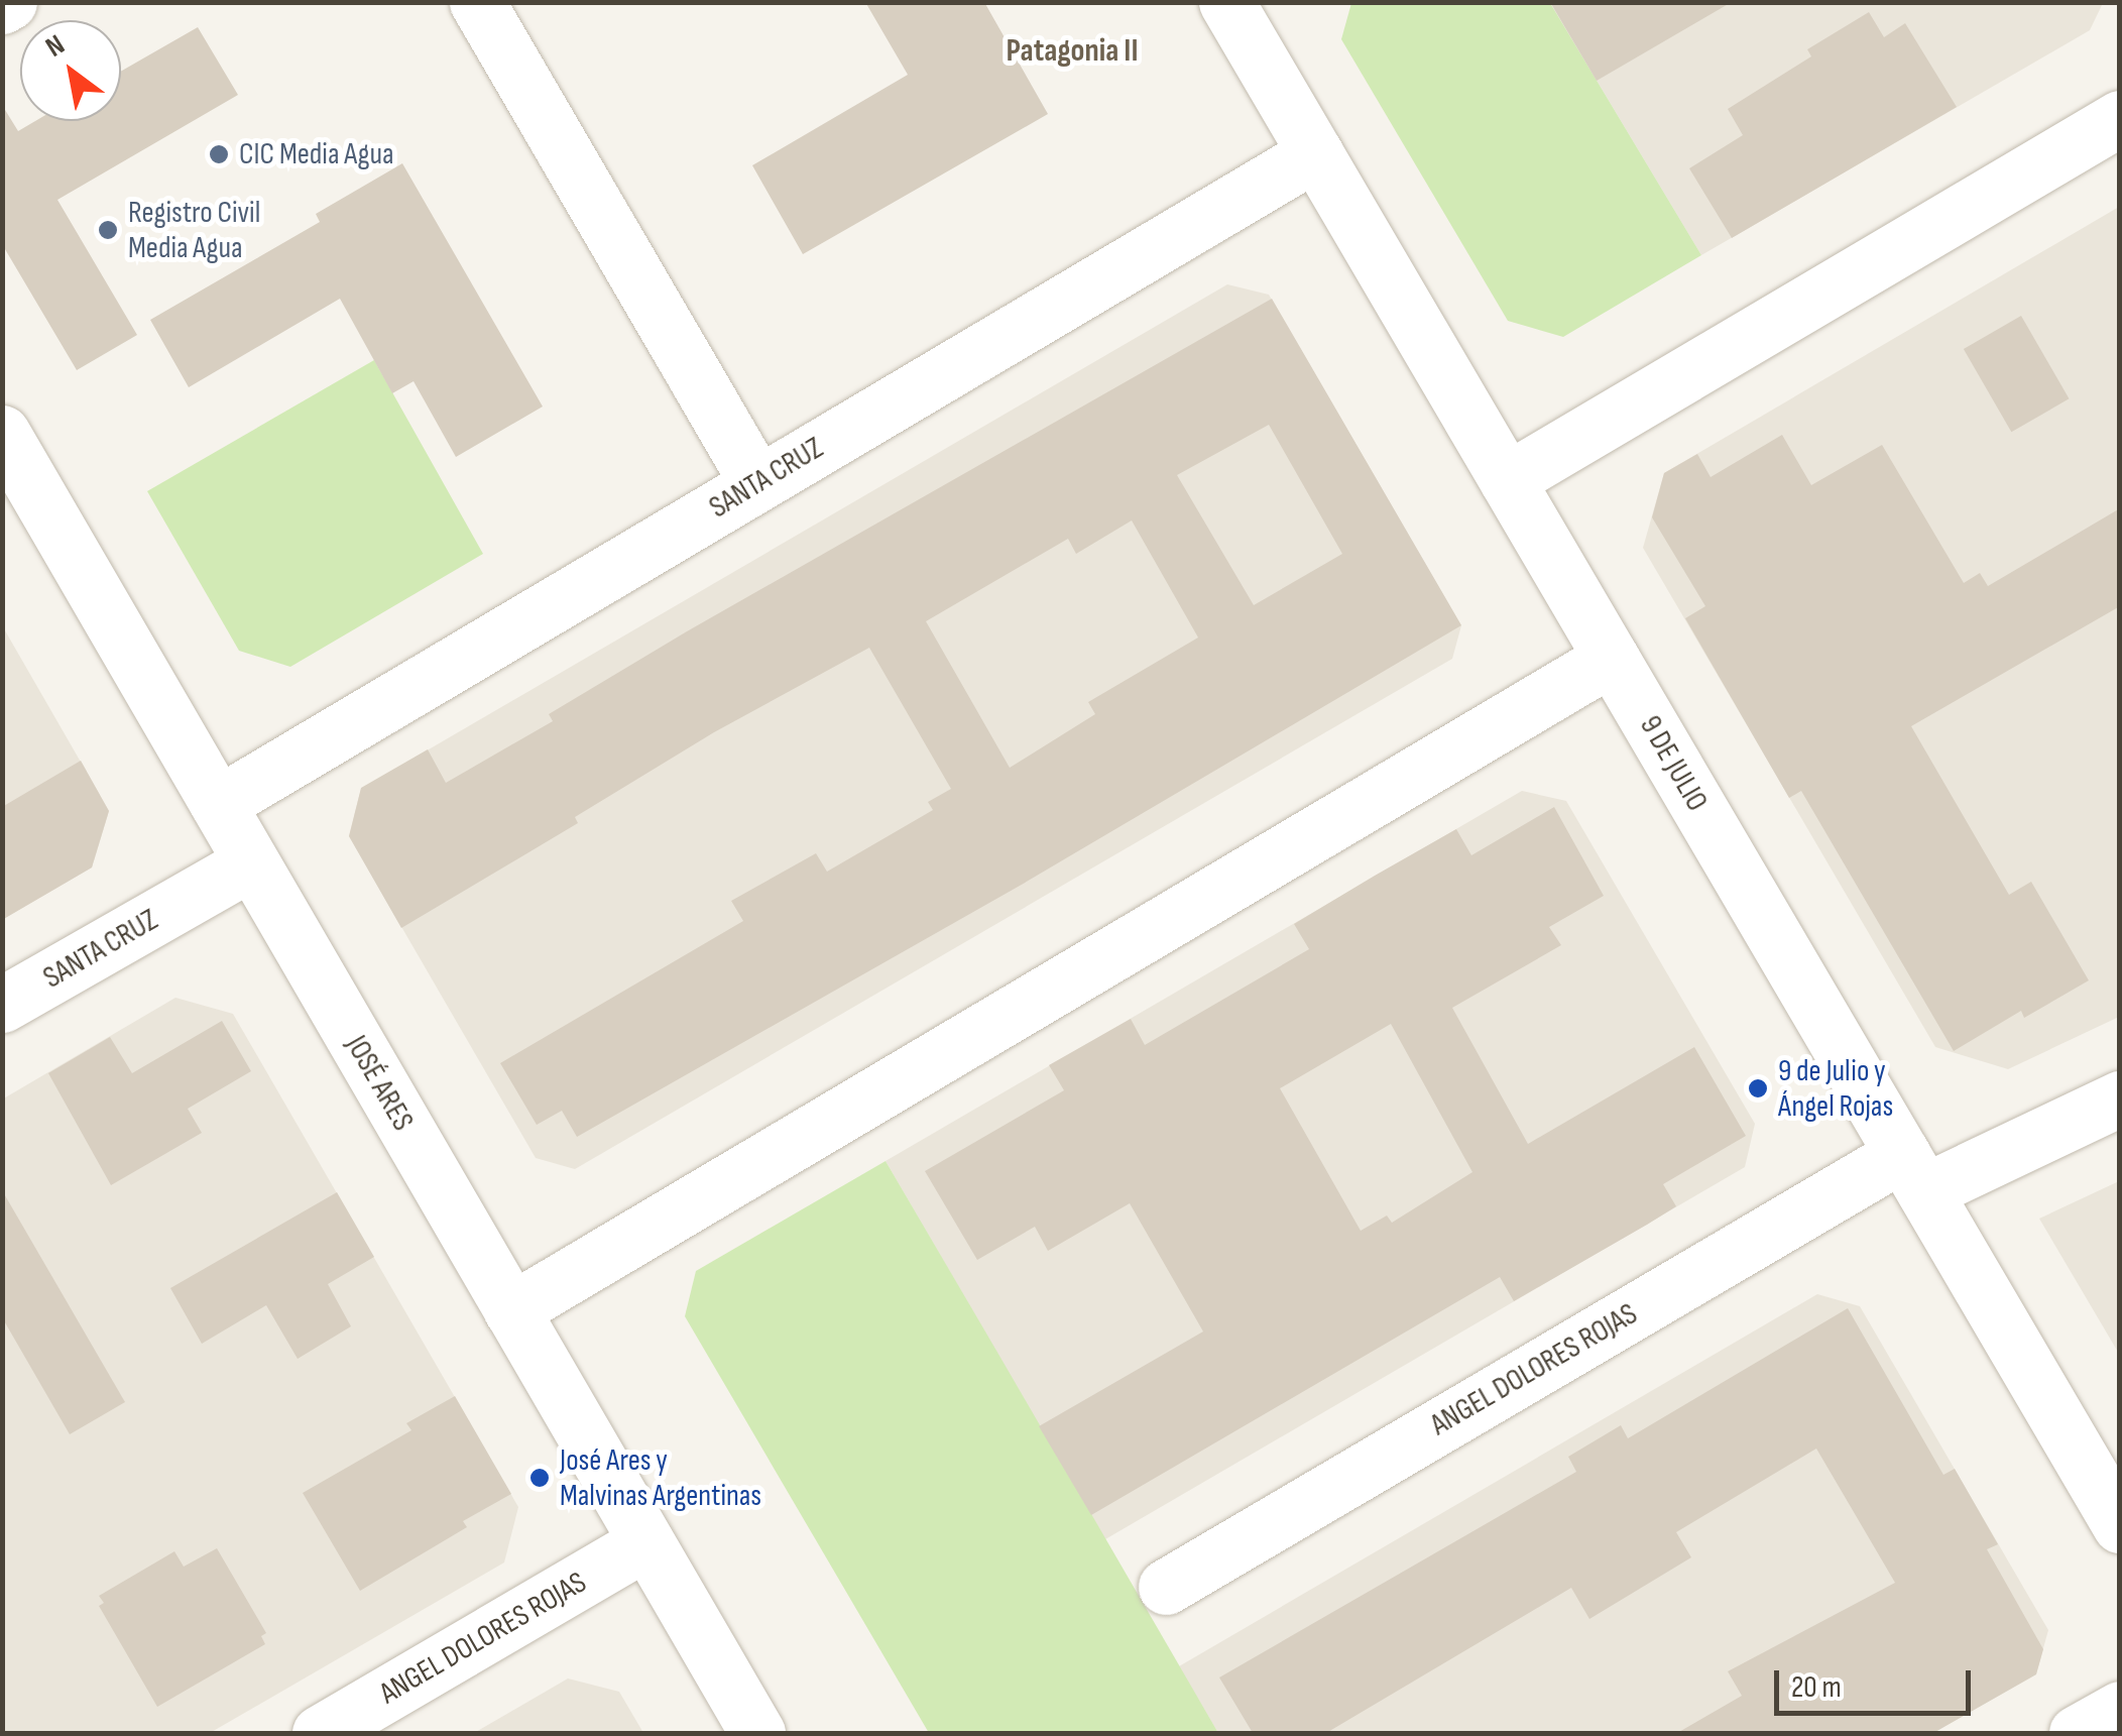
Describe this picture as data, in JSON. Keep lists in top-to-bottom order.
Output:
{
  "streets": {
    "street": [
      "SANTA CRUZ",
      "9 DE JULIO",
      "JOSÉ ARES",
      "ANGEL DOLORES ROJAS"
    ]
  },
  "crossings": [
    ["SANTA CRUZ", "9 DE JULIO"],
    ["SANTA CRUZ", "JOSÉ ARES"],
    ["9 DE JULIO", "ANGEL DOLORES ROJAS"],
    ["JOSÉ ARES", "ANGEL DOLORES ROJAS"]
  ],
  "districts": ["Patagonia II"],
  "places": [
    "CIC Media Agua",
    "Registro Civil Media Agua",
    "9 de Julio y Ángel Rojas",
    "José Ares y Malvinas Argentinas"
  ],
  "scale_bar": "20 m",
  "north": "top left"
}
